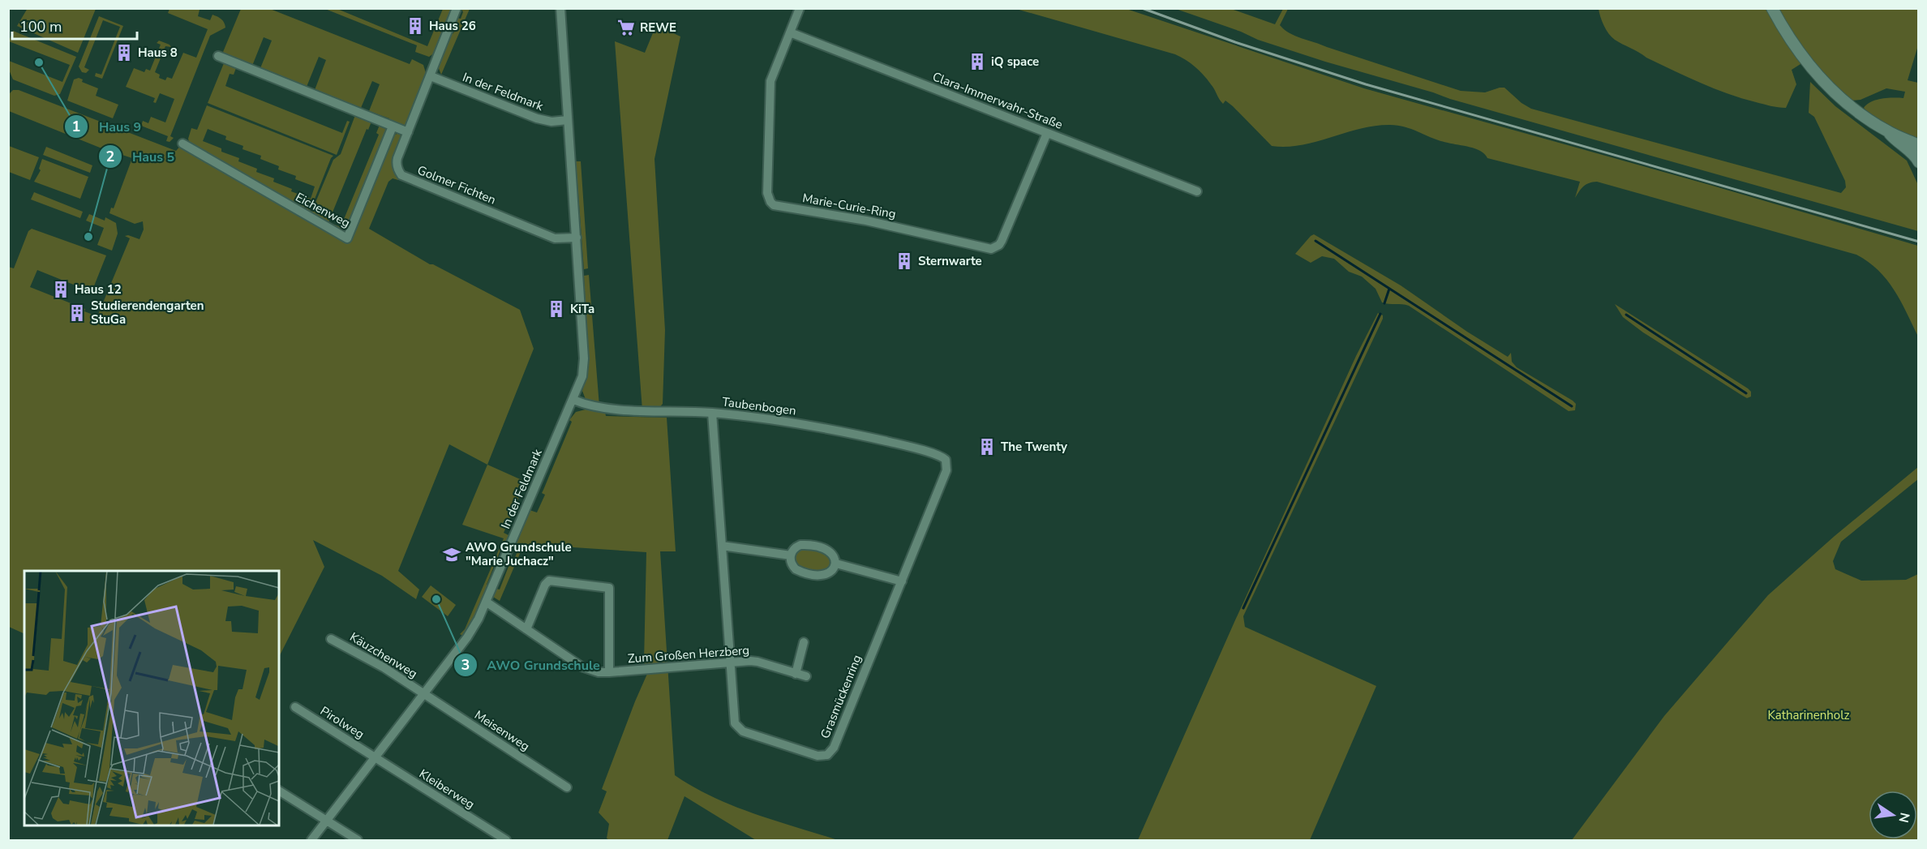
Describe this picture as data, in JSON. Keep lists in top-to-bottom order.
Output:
{
  "streets": {
    "street": [
      "In der Feldmark",
      "Clara-Immerwahr-Straße",
      "Golmer Fichten",
      "Marie-Curie-Ring",
      "Eichenweg",
      "Taubenbogen",
      "Zum Großen Herzberg",
      "Käuzchenweg",
      "Grasmückenring",
      "Pirolweg",
      "Meisenweg",
      "Kleiberweg"
    ]
  },
  "crossings": [
    ["In der Feldmark", "Golmer Fichten"],
    ["In der Feldmark", "Taubenbogen"],
    ["In der Feldmark", "Zum Großen Herzberg"],
    ["In der Feldmark", "Käuzchenweg"],
    ["In der Feldmark", "Pirolweg"],
    ["In der Feldmark", "Meisenweg"],
    ["In der Feldmark", "Kleiberweg"],
    ["Clara-Immerwahr-Straße", "Marie-Curie-Ring"],
    ["Taubenbogen", "Grasmückenring"],
    ["Zum Großen Herzberg", "Grasmückenring"],
    ["Käuzchenweg", "Meisenweg"],
    ["Pirolweg", "Kleiberweg"]
  ],
  "parks": ["Katharinenholz"],
  "places": {
    "building": [
      "Haus 26",
      "Haus 8",
      "iQ space",
      "Sternwarte",
      "Haus 12",
      "KiTa",
      "Studierendengarten StuGa",
      "The Twenty"
    ],
    "supermarket": ["REWE"],
    "other": ["Haus 9", "Haus 5", "AWO Grundschule"],
    "school or university": ["AWO Grundschule \"Marie Juchacz\""]
  },
  "scale_bar": "100 m",
  "north": "right"
}
